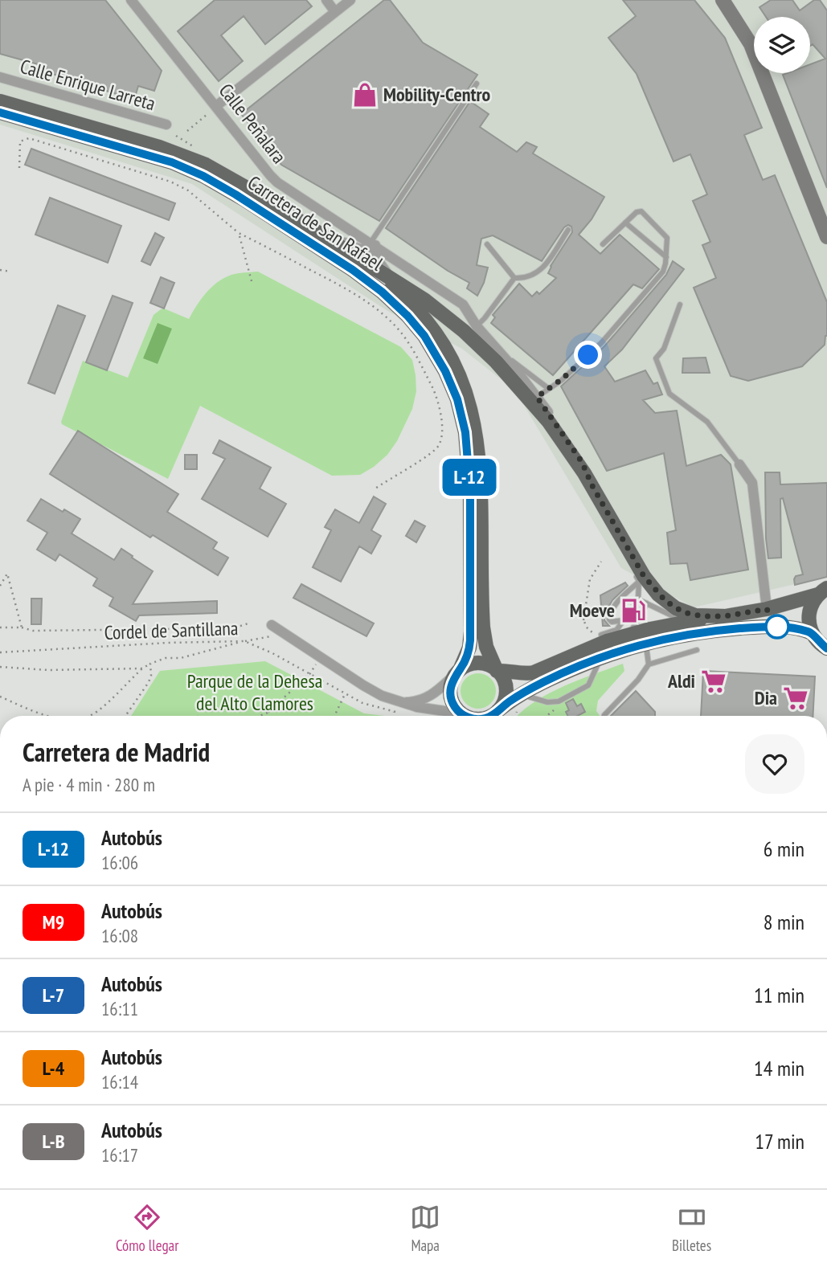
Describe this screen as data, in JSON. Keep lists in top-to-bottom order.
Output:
{
  "streets": {
    "main road": ["Carretera de San Rafael"],
    "street": ["Calle Enrique Larreta", "Calle Peñalara"],
    "path": ["Cordel de Santillana"]
  },
  "crossings": [
    ["Calle Peñalara", "Carretera de San Rafael"]
  ],
  "parks": ["Parque de la Dehesa del Alto Clamores"],
  "places": {
    "shop": ["Mobility-Centro"],
    "fuel station": ["Moeve"],
    "supermarket": ["Aldi", "Dia"]
  },
  "lines": ["bus line L-12"],
  "page": {
    "on_map": "L-12",
    "heading": ["Carretera de Madrid", "A pie · 4 min · 280 m"],
    "list": [
      {
        "mark": "L-12",
        "name": "Autobús",
        "note": "16:06",
        "value": "6 min"
      },
      {
        "mark": "M9",
        "name": "Autobús",
        "note": "16:08",
        "value": "8 min"
      },
      {
        "mark": "L-7",
        "name": "Autobús",
        "note": "16:11",
        "value": "11 min"
      },
      {
        "mark": "L-4",
        "name": "Autobús",
        "note": "16:14",
        "value": "14 min"
      },
      {
        "mark": "L-B",
        "name": "Autobús",
        "note": "16:17",
        "value": "17 min"
      }
    ],
    "tabs": ["Cómo llegar", "Mapa", "Billetes"]
  }
}
